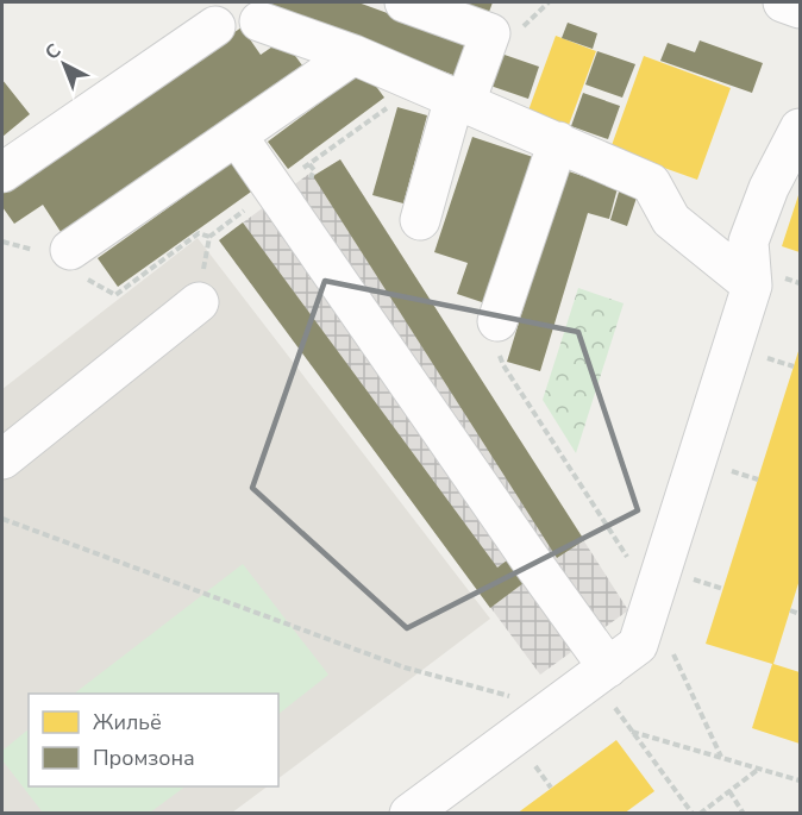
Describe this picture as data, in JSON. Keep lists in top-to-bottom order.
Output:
{
  "legend": ["Жильё", "Промзона"],
  "north": "top left"
}
